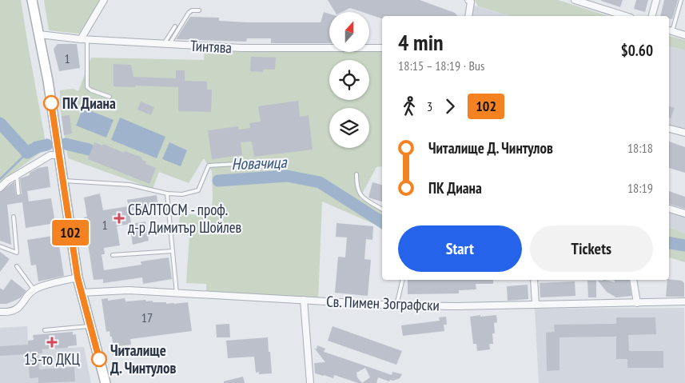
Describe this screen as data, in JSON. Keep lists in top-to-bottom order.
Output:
{
  "streets": {
    "street": ["Тинтява", "Св. Пимен Зографски"]
  },
  "water": ["Новачица"],
  "places": {
    "other": ["ПК Диана", "Читалище Д. Чинтулов"],
    "health": ["СБАЛТОСМ - проф. д-р Димитър Шойлев", "15-то ДКЦ"]
  },
  "lines": ["bus line 102"],
  "house_numbers": ["1", "1", "17"],
  "north": "top",
  "page": {
    "on_map": "102",
    "heading": ["4 min", "18:15 – 18:19 · Bus", "$0.60"],
    "legs": ["3", "102"],
    "list": [
      {
        "name": "Читалище Д. Чинтулов",
        "value": "18:18"
      },
      {
        "name": "ПК Диана",
        "value": "18:19"
      }
    ],
    "buttons": ["Start", "Tickets"]
  }
}
